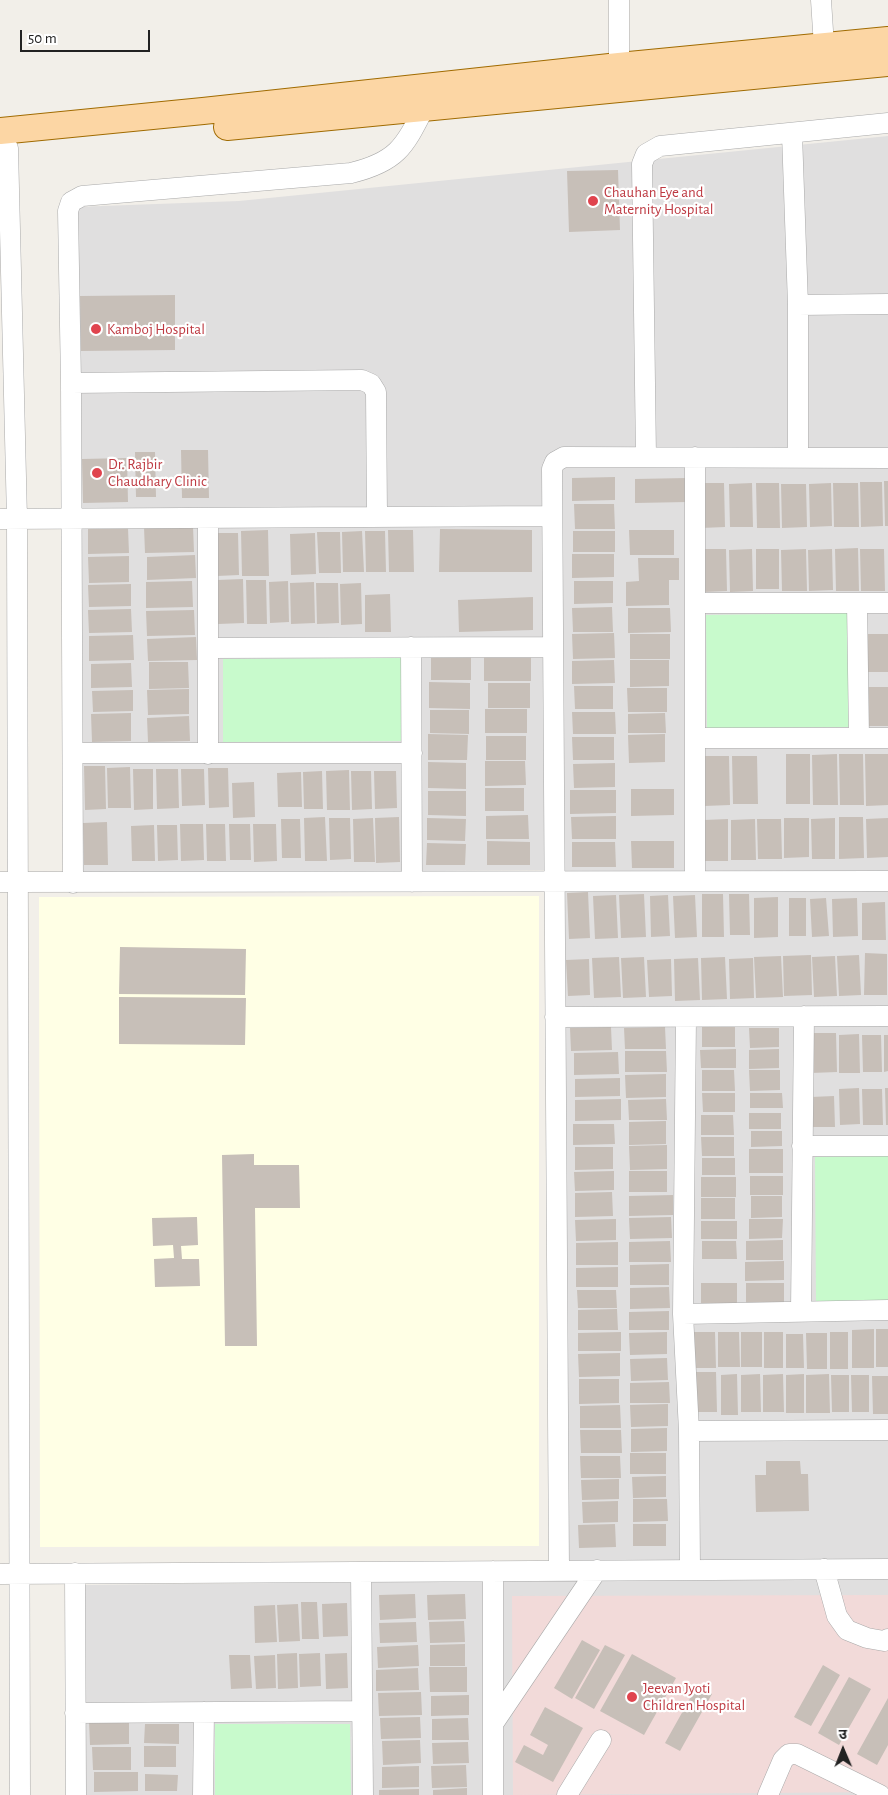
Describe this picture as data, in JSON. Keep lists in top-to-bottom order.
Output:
{
  "places": [
    "Chauhan Eye and Maternity Hospital",
    "Kamboj Hospital",
    "Dr. Rajbir Chaudhary Clinic",
    "Jeevan Jyoti Children Hospital"
  ],
  "scale_bar": "50 m",
  "north": "top"
}
